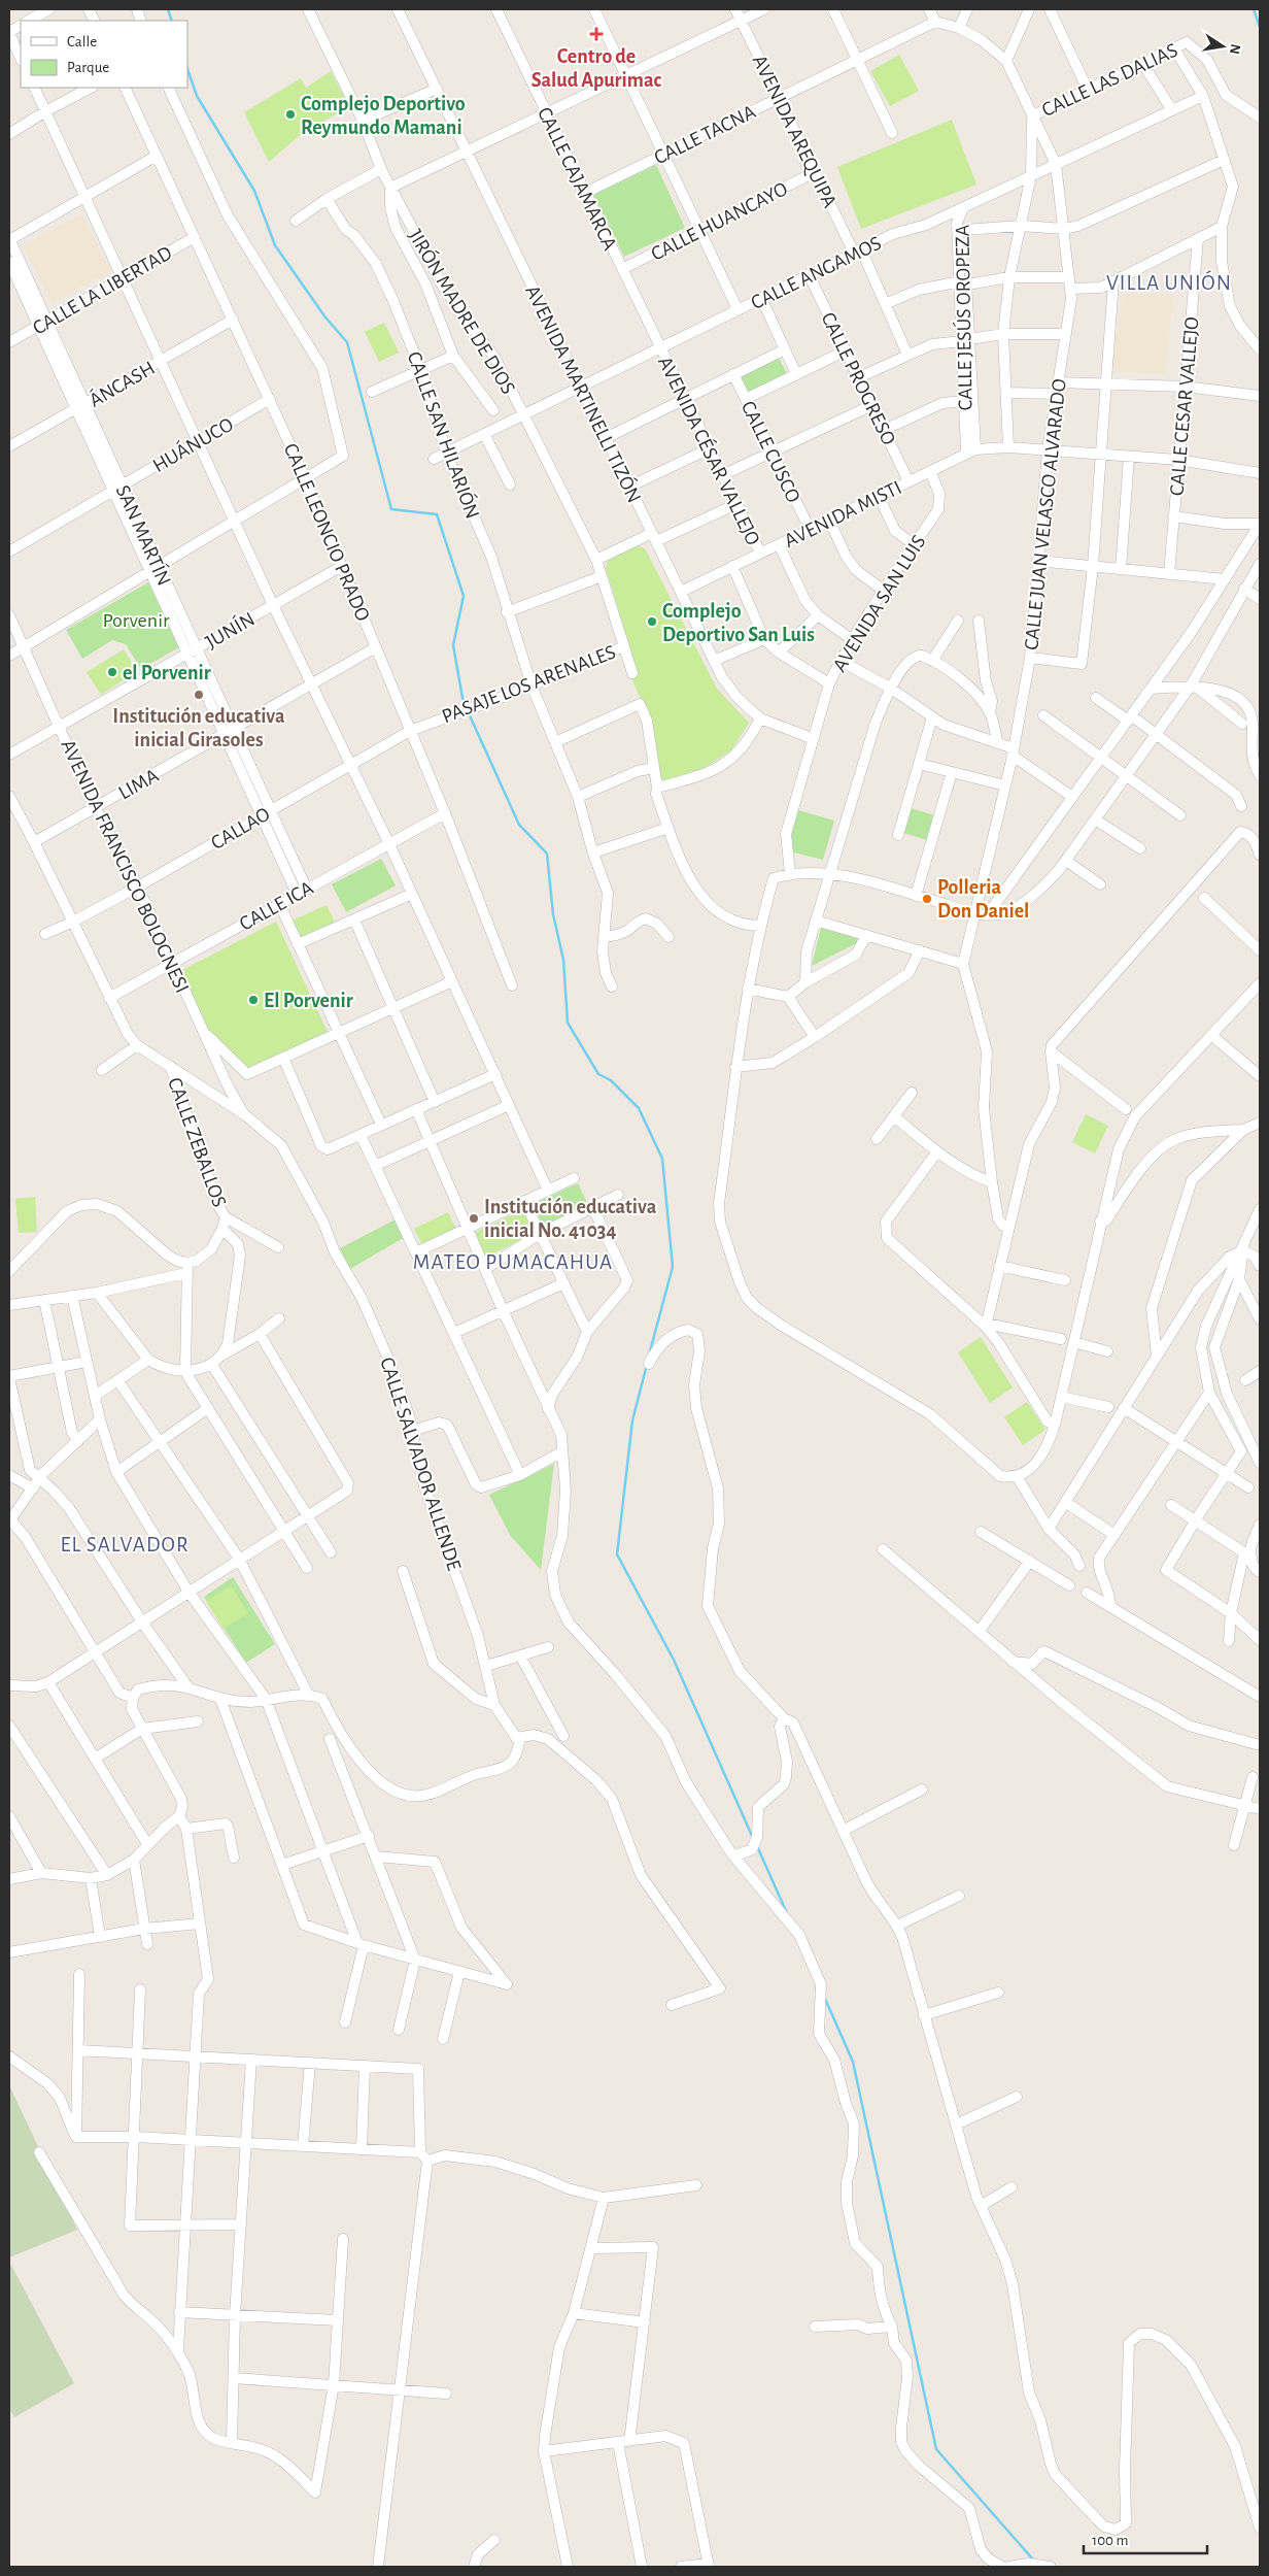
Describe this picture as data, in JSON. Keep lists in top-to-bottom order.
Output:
{
  "streets": {
    "street": [
      "CALLE LAS DALIAS",
      "AVENIDA AREQUIPA",
      "CALLE TACNA",
      "CALLE CAJAMARCA",
      "CALLE HUANCAYO",
      "CALLE ANGAMOS",
      "CALLE LA LIBERTAD",
      "JIRÓN MADRE DE DIOS",
      "CALLE JESÚS OROPEZA",
      "CALLE PROGRESO",
      "ÁNCASH",
      "AVENIDA MARTINELLI TIZÓN",
      "CALLE CESAR VALLEJO",
      "CALLE SAN HILARIÓN",
      "HUÁNUCO",
      "AVENIDA CÉSAR VALLEJO",
      "CALLE CUSCO",
      "AVENIDA MISTI",
      "CALLE JUAN VELASCO ALVARADO",
      "CALLE LEONCIO PRADO",
      "SAN MARTÍN",
      "AVENIDA SAN LUIS",
      "JUNÍN",
      "PASAJE LOS ARENALES",
      "LIMA",
      "CALLAO",
      "AVENIDA FRANCISCO BOLOGNESI",
      "CALLE ICA",
      "CALLE ZEBALLOS",
      "CALLE SALVADOR ALLENDE"
    ]
  },
  "crossings": [
    ["CALLE LAS DALIAS", "CALLE JUAN VELASCO ALVARADO"],
    ["AVENIDA AREQUIPA", "CALLE TACNA"],
    ["AVENIDA AREQUIPA", "CALLE HUANCAYO"],
    ["AVENIDA AREQUIPA", "CALLE ANGAMOS"],
    ["CALLE TACNA", "CALLE CAJAMARCA"],
    ["CALLE CAJAMARCA", "CALLE HUANCAYO"],
    ["CALLE CAJAMARCA", "CALLE ANGAMOS"],
    ["CALLE CAJAMARCA", "AVENIDA CÉSAR VALLEJO"],
    ["CALLE ANGAMOS", "JIRÓN MADRE DE DIOS"],
    ["CALLE ANGAMOS", "CALLE JESÚS OROPEZA"],
    ["CALLE ANGAMOS", "CALLE PROGRESO"],
    ["CALLE ANGAMOS", "AVENIDA MARTINELLI TIZÓN"],
    ["CALLE ANGAMOS", "CALLE SAN HILARIÓN"],
    ["CALLE ANGAMOS", "AVENIDA CÉSAR VALLEJO"],
    ["CALLE ANGAMOS", "CALLE JUAN VELASCO ALVARADO"],
    ["CALLE LA LIBERTAD", "CALLE LEONCIO PRADO"],
    ["CALLE LA LIBERTAD", "SAN MARTÍN"],
    ["JIRÓN MADRE DE DIOS", "PASAJE LOS ARENALES"],
    ["CALLE JESÚS OROPEZA", "AVENIDA MISTI"],
    ["CALLE PROGRESO", "AVENIDA MISTI"],
    ["ÁNCASH", "CALLE LEONCIO PRADO"],
    ["ÁNCASH", "SAN MARTÍN"],
    ["AVENIDA MARTINELLI TIZÓN", "AVENIDA MISTI"],
    ["AVENIDA MARTINELLI TIZÓN", "AVENIDA SAN LUIS"],
    ["CALLE CESAR VALLEJO", "AVENIDA MISTI"],
    ["CALLE SAN HILARIÓN", "PASAJE LOS ARENALES"],
    ["HUÁNUCO", "CALLE LEONCIO PRADO"],
    ["HUÁNUCO", "SAN MARTÍN"],
    ["AVENIDA CÉSAR VALLEJO", "AVENIDA MISTI"],
    ["CALLE CUSCO", "AVENIDA MISTI"],
    ["AVENIDA MISTI", "CALLE JUAN VELASCO ALVARADO"],
    ["AVENIDA MISTI", "AVENIDA SAN LUIS"],
    ["CALLE LEONCIO PRADO", "JUNÍN"],
    ["CALLE LEONCIO PRADO", "LIMA"],
    ["CALLE LEONCIO PRADO", "CALLAO"],
    ["CALLE LEONCIO PRADO", "CALLE ICA"],
    ["SAN MARTÍN", "JUNÍN"],
    ["SAN MARTÍN", "LIMA"],
    ["SAN MARTÍN", "CALLAO"],
    ["SAN MARTÍN", "CALLE ICA"],
    ["JUNÍN", "AVENIDA FRANCISCO BOLOGNESI"],
    ["PASAJE LOS ARENALES", "CALLAO"],
    ["LIMA", "AVENIDA FRANCISCO BOLOGNESI"],
    ["CALLAO", "AVENIDA FRANCISCO BOLOGNESI"],
    ["AVENIDA FRANCISCO BOLOGNESI", "CALLE ICA"],
    ["AVENIDA FRANCISCO BOLOGNESI", "CALLE SALVADOR ALLENDE"]
  ],
  "districts": ["VILLA UNIÓN", "MATEO PUMACAHUA", "EL SALVADOR"],
  "parks": ["Porvenir"],
  "places": {
    "health": ["Centro de Salud Apurimac"],
    "other": [
      "Complejo Deportivo Reymundo Mamani",
      "Complejo Deportivo San Luis",
      "el Porvenir",
      "Institución educativa inicial Girasoles",
      "Polleria Don Daniel",
      "El Porvenir",
      "Institución educativa inicial No. 41034"
    ]
  },
  "legend": ["Calle", "Parque"],
  "scale_bar": "100 m",
  "north": "right"
}
